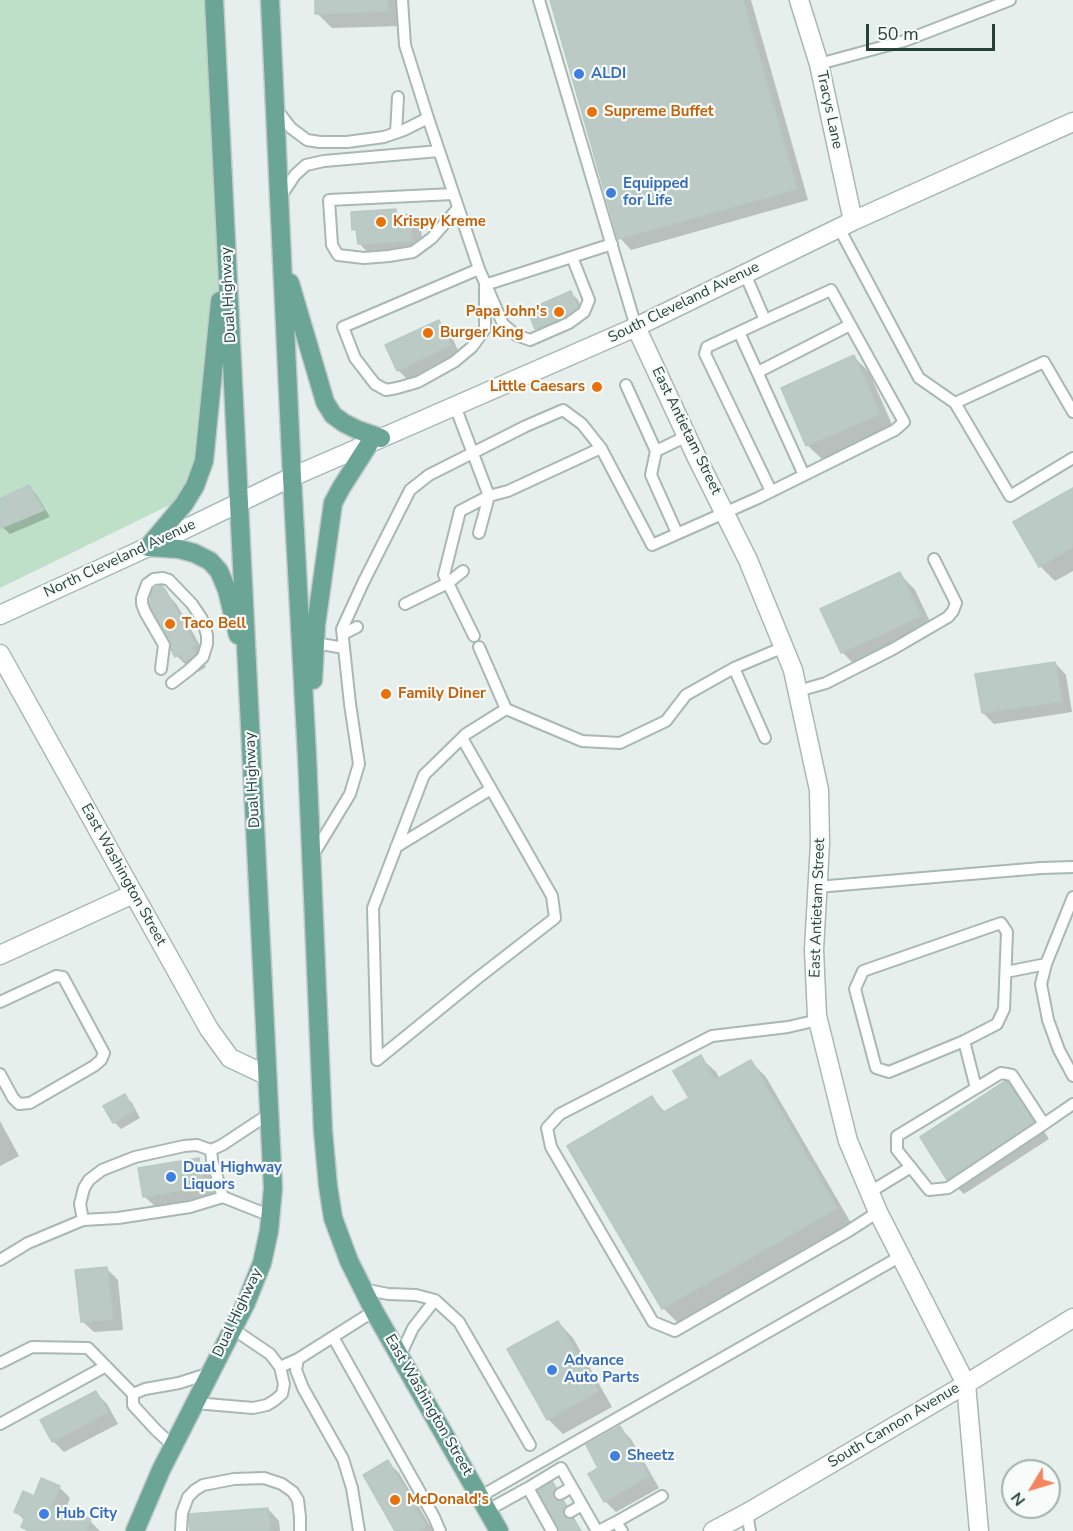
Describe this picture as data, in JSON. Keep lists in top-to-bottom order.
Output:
{
  "streets": {
    "main road": ["Dual Highway", "East Washington Street"],
    "street": [
      "Tracys Lane",
      "South Cleveland Avenue",
      "East Antietam Street",
      "North Cleveland Avenue",
      "South Cannon Avenue"
    ]
  },
  "crossings": [
    ["Tracys Lane", "South Cleveland Avenue"],
    ["Dual Highway", "North Cleveland Avenue"],
    ["Dual Highway", "East Washington Street"],
    ["South Cleveland Avenue", "East Antietam Street"],
    ["South Cleveland Avenue", "North Cleveland Avenue"],
    ["East Antietam Street", "South Cannon Avenue"]
  ],
  "places": [
    "ALDI",
    "Supreme Buffet",
    "Equipped for Life",
    "Krispy Kreme",
    "Papa John's",
    "Burger King",
    "Little Caesars",
    "Taco Bell",
    "Family Diner",
    "Dual Highway Liquors",
    "Advance Auto Parts",
    "Sheetz",
    "McDonald's",
    "Hub City"
  ],
  "scale_bar": "50 m",
  "north": "bottom left"
}
